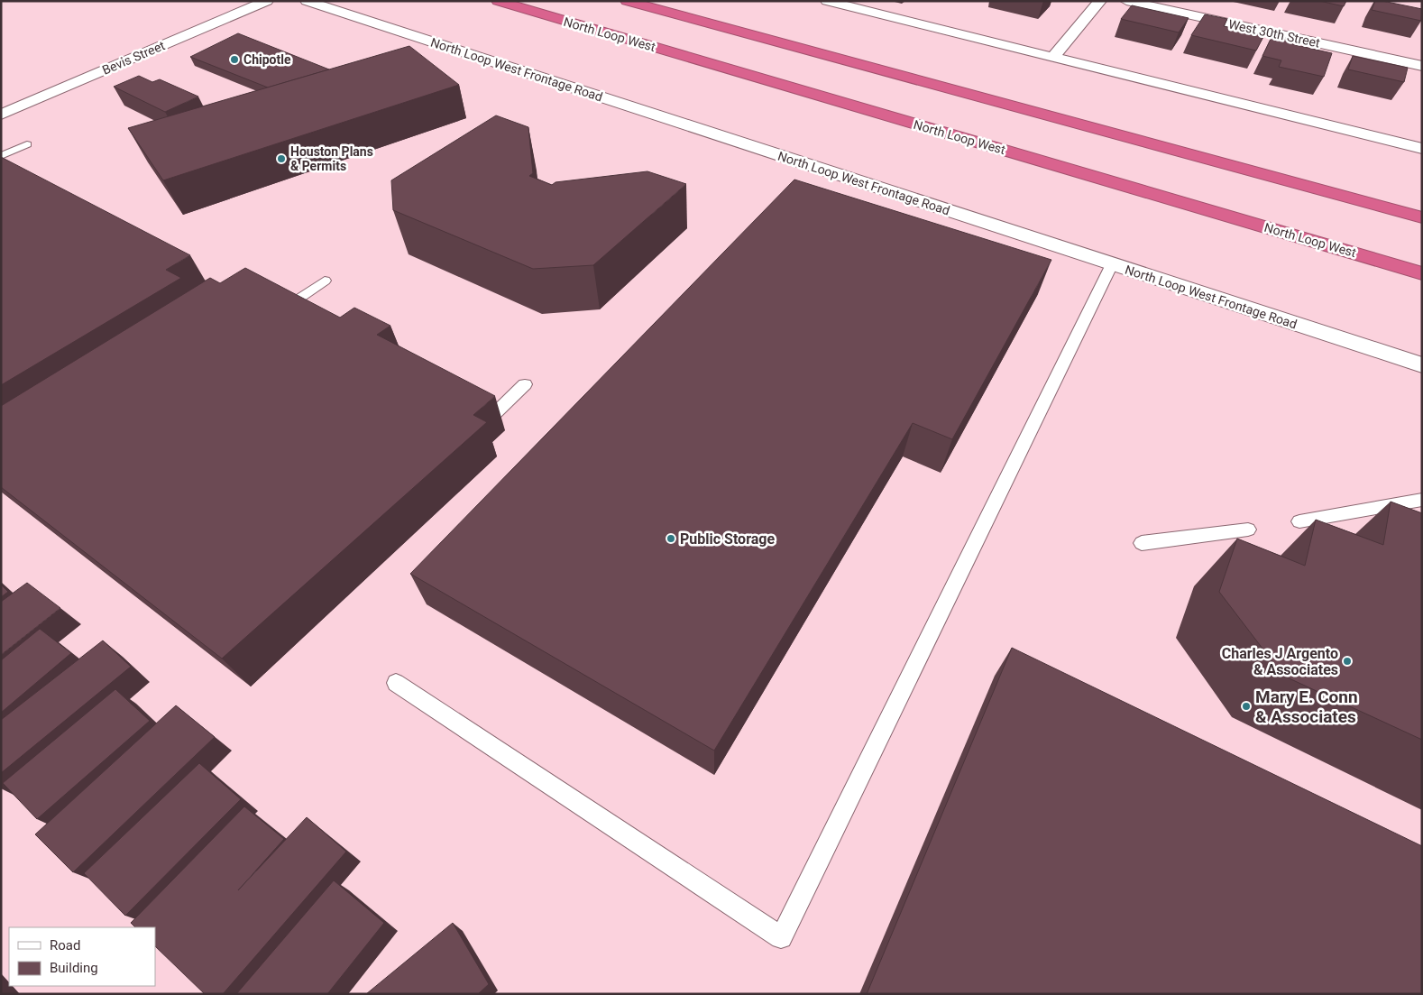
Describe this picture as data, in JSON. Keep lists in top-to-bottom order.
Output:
{
  "streets": {
    "highway": ["North Loop West"],
    "main road": ["West 30th Street", "Bevis Street", "North Loop West Frontage Road"]
  },
  "places": [
    "Chipotle",
    "Houston Plans & Permits",
    "Public Storage",
    "Charles J Argento & Associates",
    "Mary E. Conn & Associates"
  ],
  "legend": ["Road", "Building"]
}
